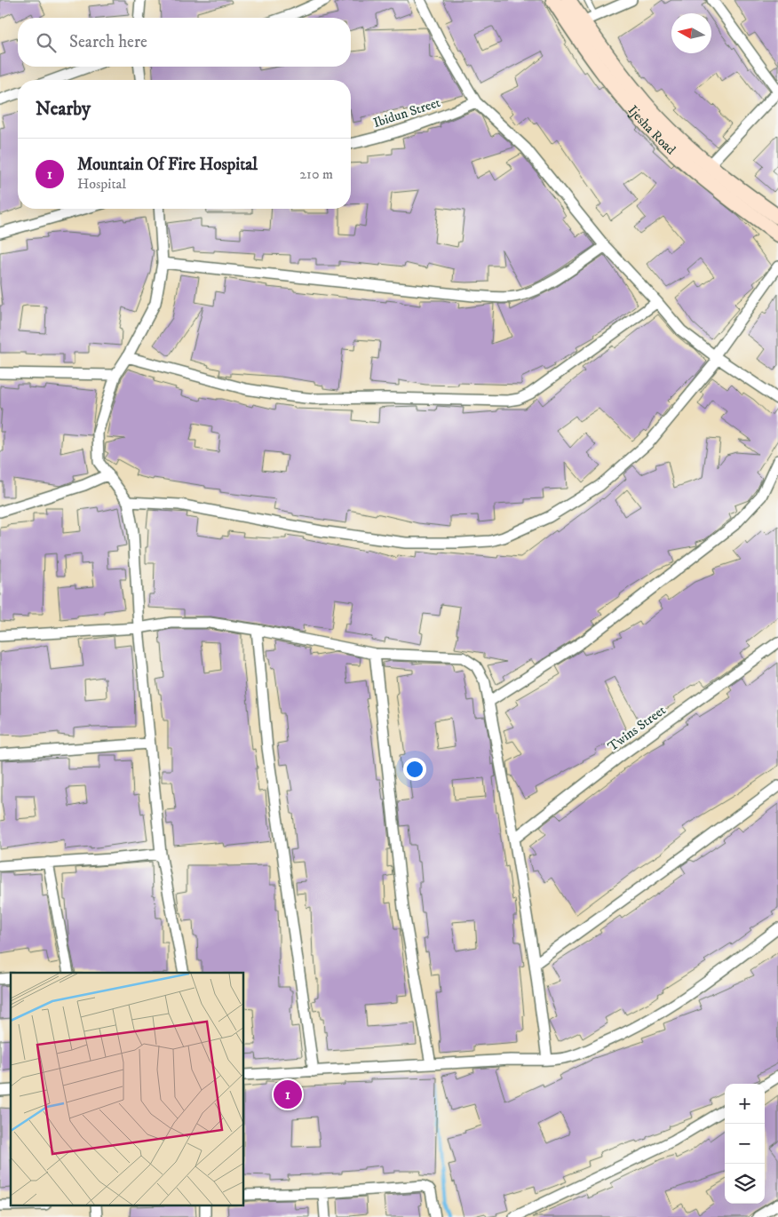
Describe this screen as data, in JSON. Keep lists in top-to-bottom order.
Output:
{
  "streets": {
    "main road": ["Ijesha Road"],
    "street": ["Ibidun Street", "Twins Street"]
  },
  "north": "left",
  "page": {
    "search": "Search here",
    "heading": "Nearby",
    "list": [
      {
        "mark": "1",
        "name": "Mountain Of Fire Hospital",
        "note": "Hospital",
        "value": "210 m"
      }
    ],
    "pins": "1",
    "map_buttons": ["+", "−"]
  }
}
